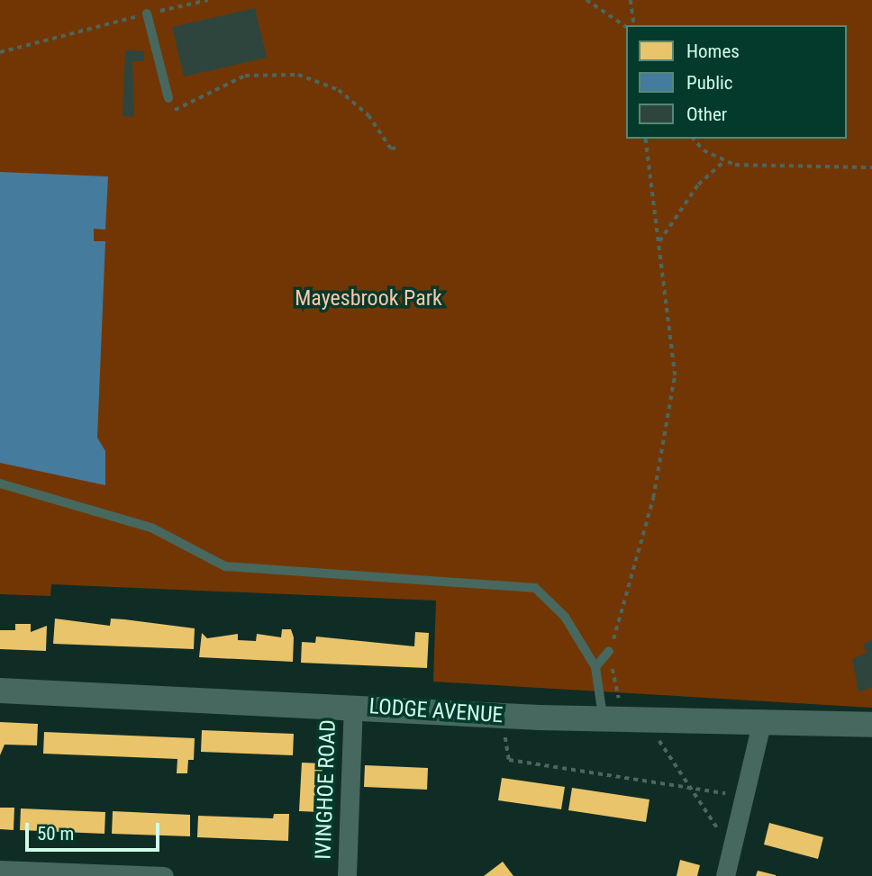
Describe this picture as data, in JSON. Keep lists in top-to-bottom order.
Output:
{
  "streets": {
    "street": ["LODGE AVENUE", "IVINGHOE ROAD"]
  },
  "crossings": [
    ["LODGE AVENUE", "IVINGHOE ROAD"]
  ],
  "parks": ["Mayesbrook Park"],
  "legend": ["Homes", "Public", "Other"],
  "scale_bar": "50 m"
}
